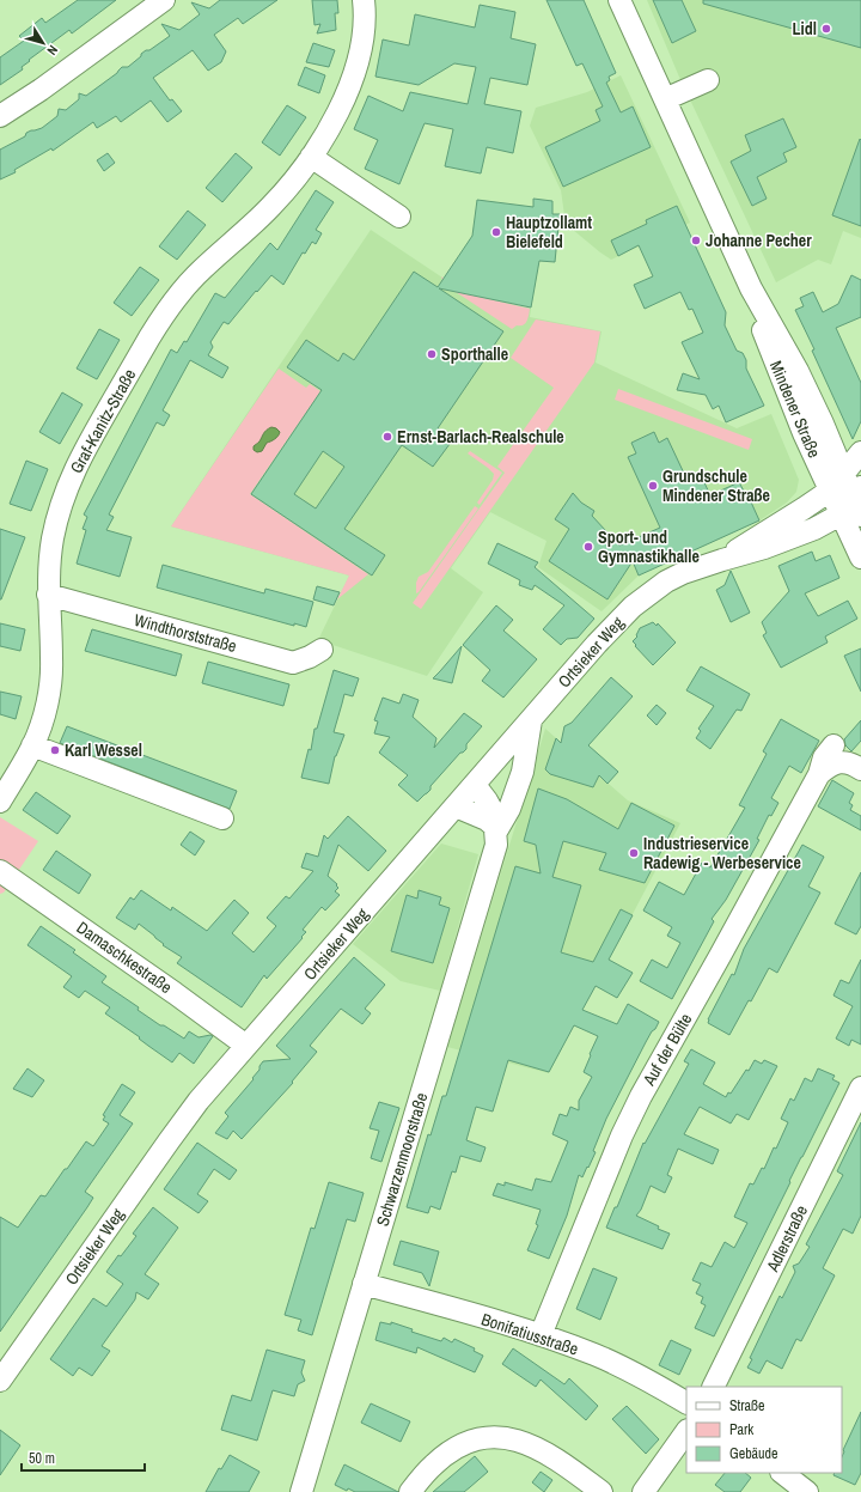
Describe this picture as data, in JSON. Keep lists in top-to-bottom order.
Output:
{
  "streets": {
    "street": [
      "Mindener Straße",
      "Graf-Kanitz-Straße",
      "Windthorststraße",
      "Ortsieker Weg",
      "Damaschkestraße",
      "Auf der Bülte",
      "Schwarzenmoorstraße",
      "Adlerstraße",
      "Bonifatiusstraße"
    ]
  },
  "crossings": [
    ["Mindener Straße", "Ortsieker Weg"],
    ["Graf-Kanitz-Straße", "Windthorststraße"],
    ["Ortsieker Weg", "Damaschkestraße"],
    ["Ortsieker Weg", "Schwarzenmoorstraße"],
    ["Auf der Bülte", "Bonifatiusstraße"],
    ["Schwarzenmoorstraße", "Bonifatiusstraße"]
  ],
  "places": [
    "Lidl",
    "Hauptzollamt Bielefeld",
    "Johanne Pecher",
    "Sporthalle",
    "Ernst-Barlach-Realschule",
    "Grundschule Mindener Straße",
    "Sport- und Gymnastikhalle",
    "Karl Wessel",
    "Industrieservice Radewig - Werbeservice"
  ],
  "legend": ["Straße", "Park", "Gebäude"],
  "scale_bar": "50 m",
  "north": "bottom right"
}
